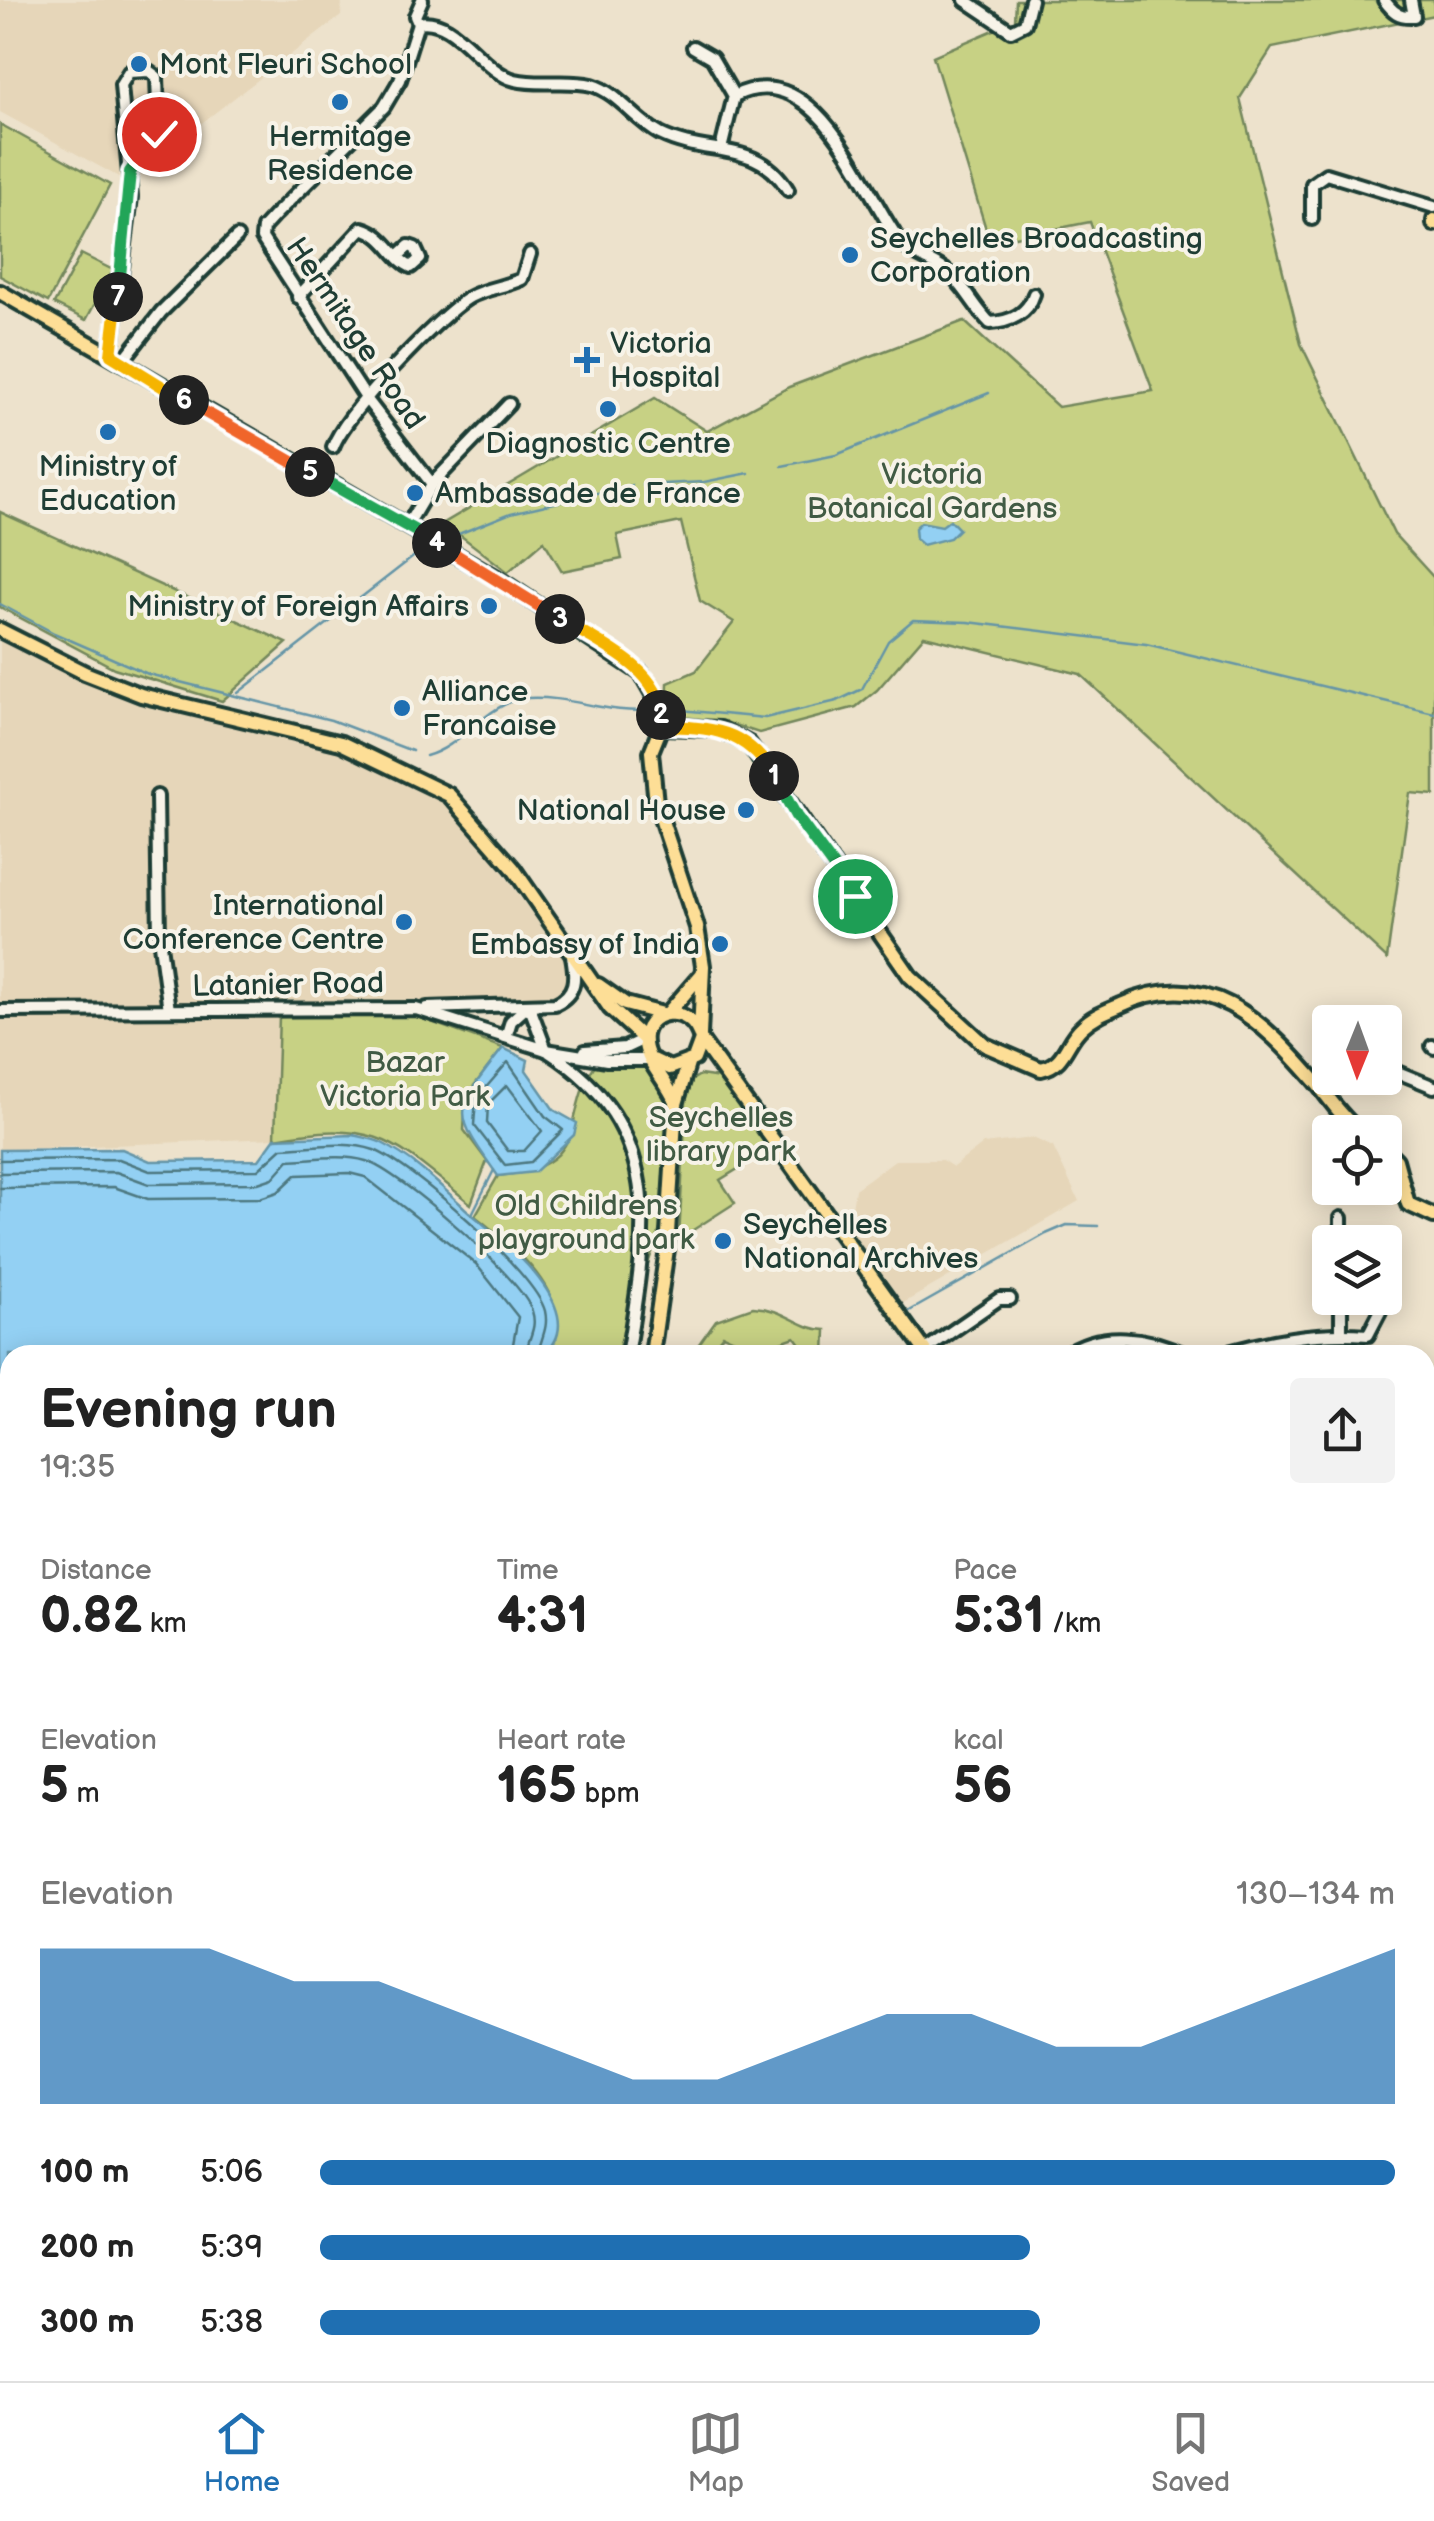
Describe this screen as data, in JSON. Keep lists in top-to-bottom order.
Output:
{
  "streets": {
    "street": ["Hermitage Road", "Latanier Road"]
  },
  "parks": [
    "Victoria Botanical Gardens",
    "Bazar Victoria Park",
    "Seychelles library park",
    "Old Childrens playground park"
  ],
  "places": {
    "other": [
      "Mont Fleuri School",
      "Hermitage Residence",
      "Seychelles Broadcasting Corporation",
      "Diagnostic Centre",
      "Ministry of Education",
      "Ambassade de France",
      "Ministry of Foreign Affairs",
      "Alliance Francaise",
      "National House",
      "International Conference Centre",
      "Embassy of India",
      "Seychelles National Archives"
    ],
    "health": ["Victoria Hospital"]
  },
  "north": "bottom",
  "page": {
    "pins": [
      "7",
      "6",
      "5",
      "4",
      "3",
      "2",
      "1"
    ],
    "heading": ["Evening run", "19:35"],
    "stats": [
      ["Distance", "0.82 km"],
      ["Time", "4:31"],
      ["Pace", "5:31 /km"],
      ["Elevation", "5 m"],
      ["Heart rate", "165 bpm"],
      ["kcal", "56"]
    ],
    "chart": ["Elevation", "130–134 m"],
    "list": [
      {
        "name": "100 m",
        "note": "5:06"
      },
      {
        "name": "200 m",
        "note": "5:39"
      },
      {
        "name": "300 m",
        "note": "5:38"
      }
    ],
    "tabs": ["Home", "Map", "Saved"]
  }
}
